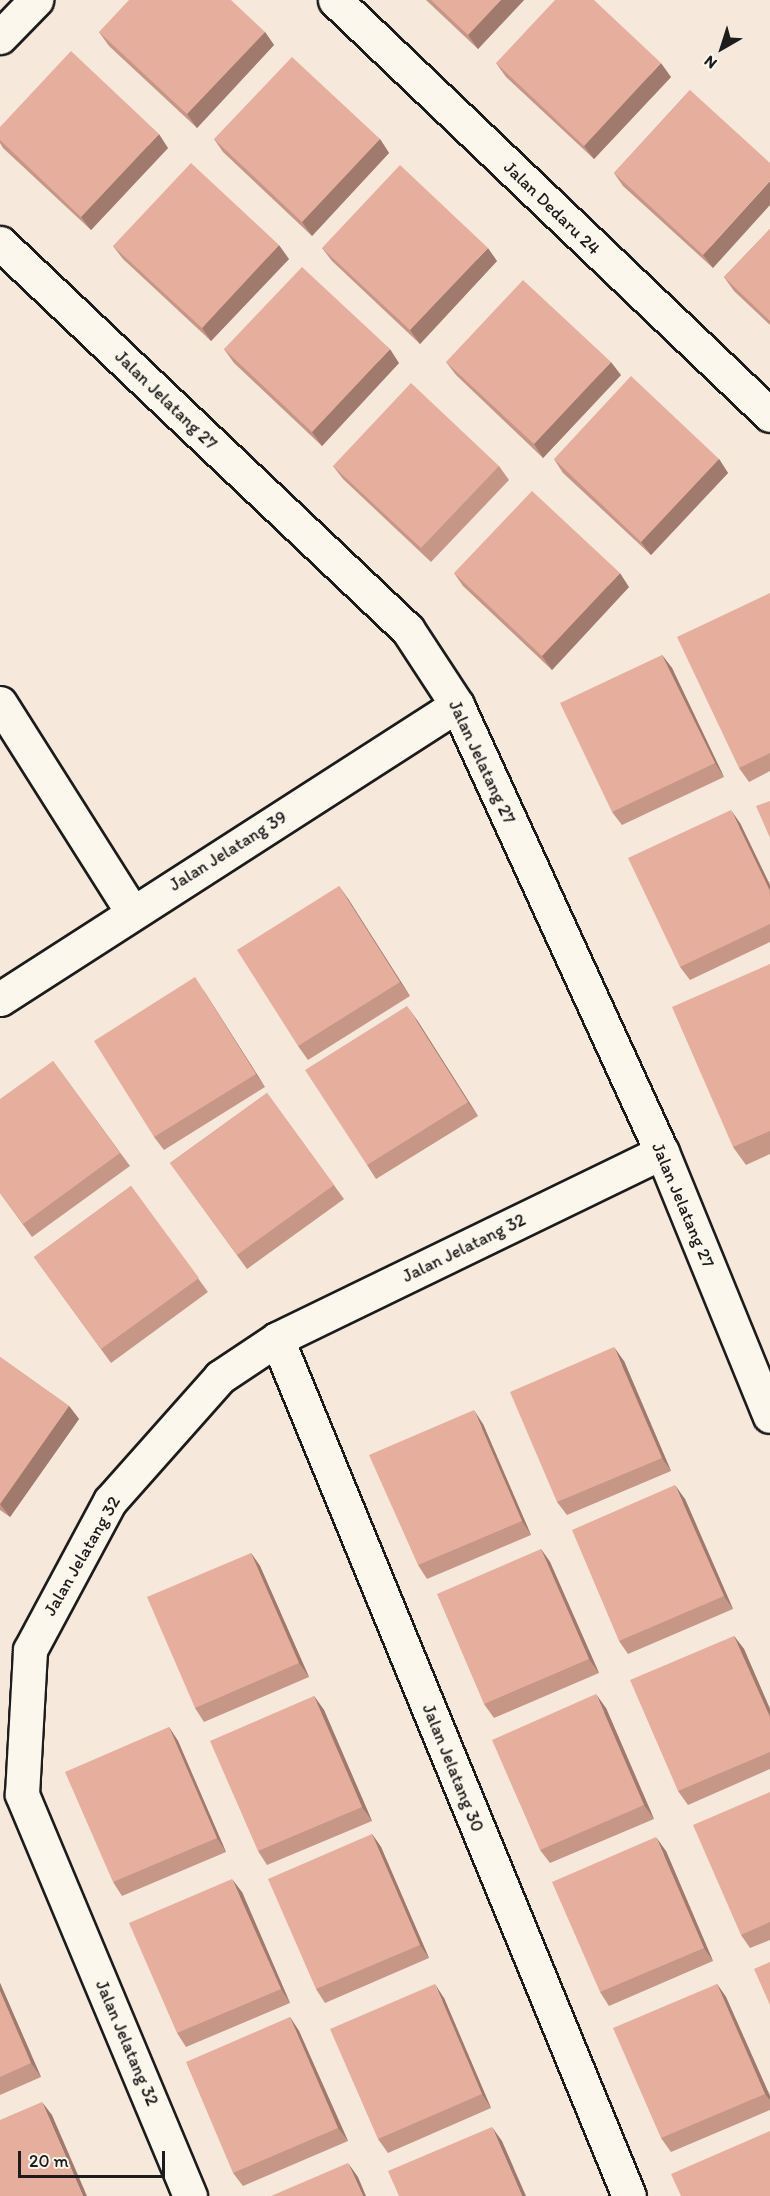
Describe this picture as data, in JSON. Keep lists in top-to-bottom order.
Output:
{
  "streets": {
    "street": [
      "Jalan Dedaru 24",
      "Jalan Jelatang 27",
      "Jalan Jelatang 39",
      "Jalan Jelatang 32",
      "Jalan Jelatang 30"
    ]
  },
  "crossings": [
    ["Jalan Jelatang 27", "Jalan Jelatang 39"],
    ["Jalan Jelatang 27", "Jalan Jelatang 32"],
    ["Jalan Jelatang 32", "Jalan Jelatang 30"]
  ],
  "scale_bar": "20 m",
  "north": "bottom left"
}
